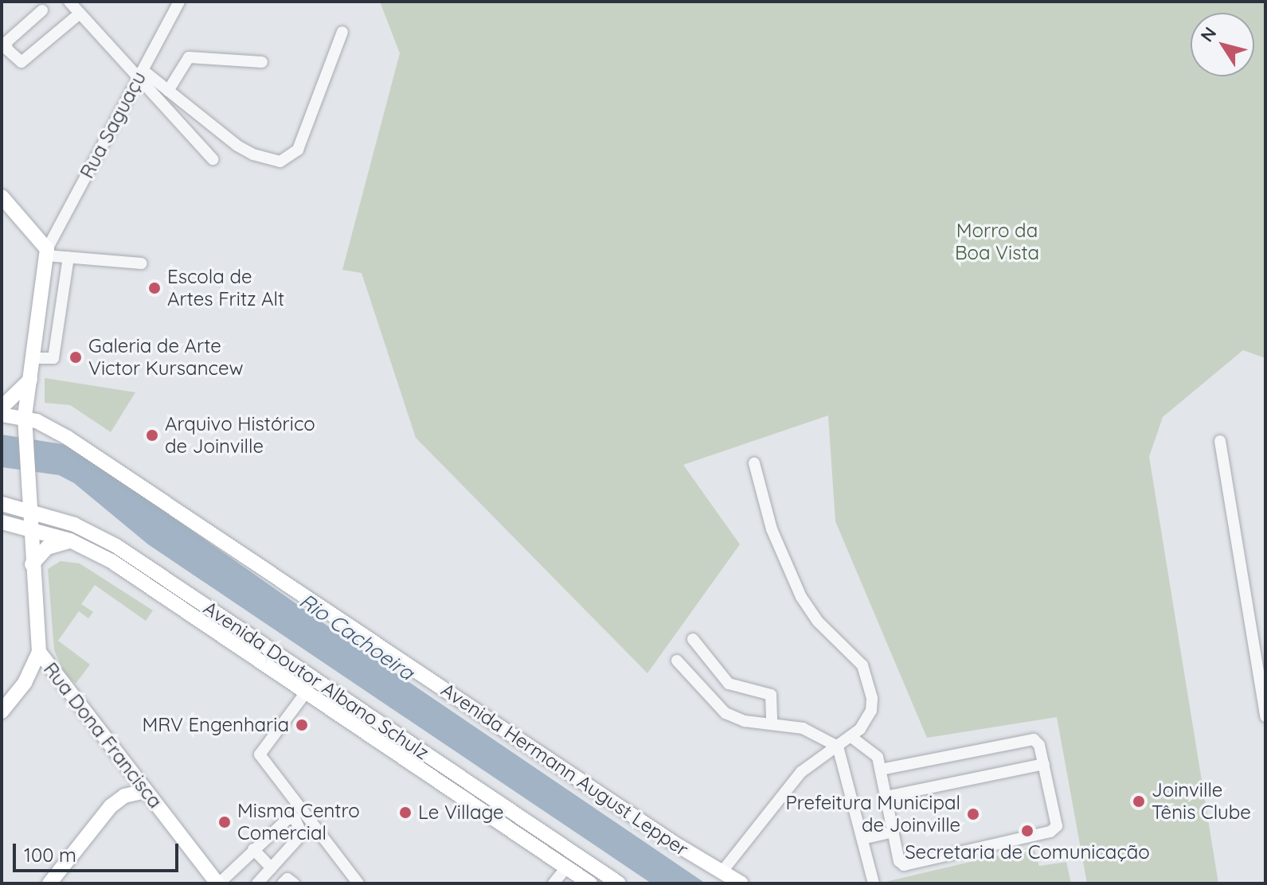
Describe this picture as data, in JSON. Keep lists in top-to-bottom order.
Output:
{
  "streets": {
    "main road": ["Avenida Doutor Albano Schulz", "Rua Dona Francisca", "Avenida Hermann August Lepper"],
    "street": ["Rua Saguaçu"]
  },
  "crossings": [
    ["Rua Saguaçu", "Rua Dona Francisca"],
    ["Avenida Doutor Albano Schulz", "Rua Dona Francisca"],
    ["Rua Dona Francisca", "Avenida Hermann August Lepper"]
  ],
  "water": ["Rio Cachoeira"],
  "parks": ["Morro da Boa Vista"],
  "places": [
    "Escola de Artes Fritz Alt",
    "Galeria de Arte Victor Kursancew",
    "Arquivo Histórico de Joinville",
    "MRV Engenharia",
    "Joinville Tênis Clube",
    "Le Village",
    "Prefeitura Municipal de Joinville",
    "Misma Centro Comercial",
    "Secretaria de Comunicação"
  ],
  "scale_bar": "100 m",
  "north": "top left"
}
